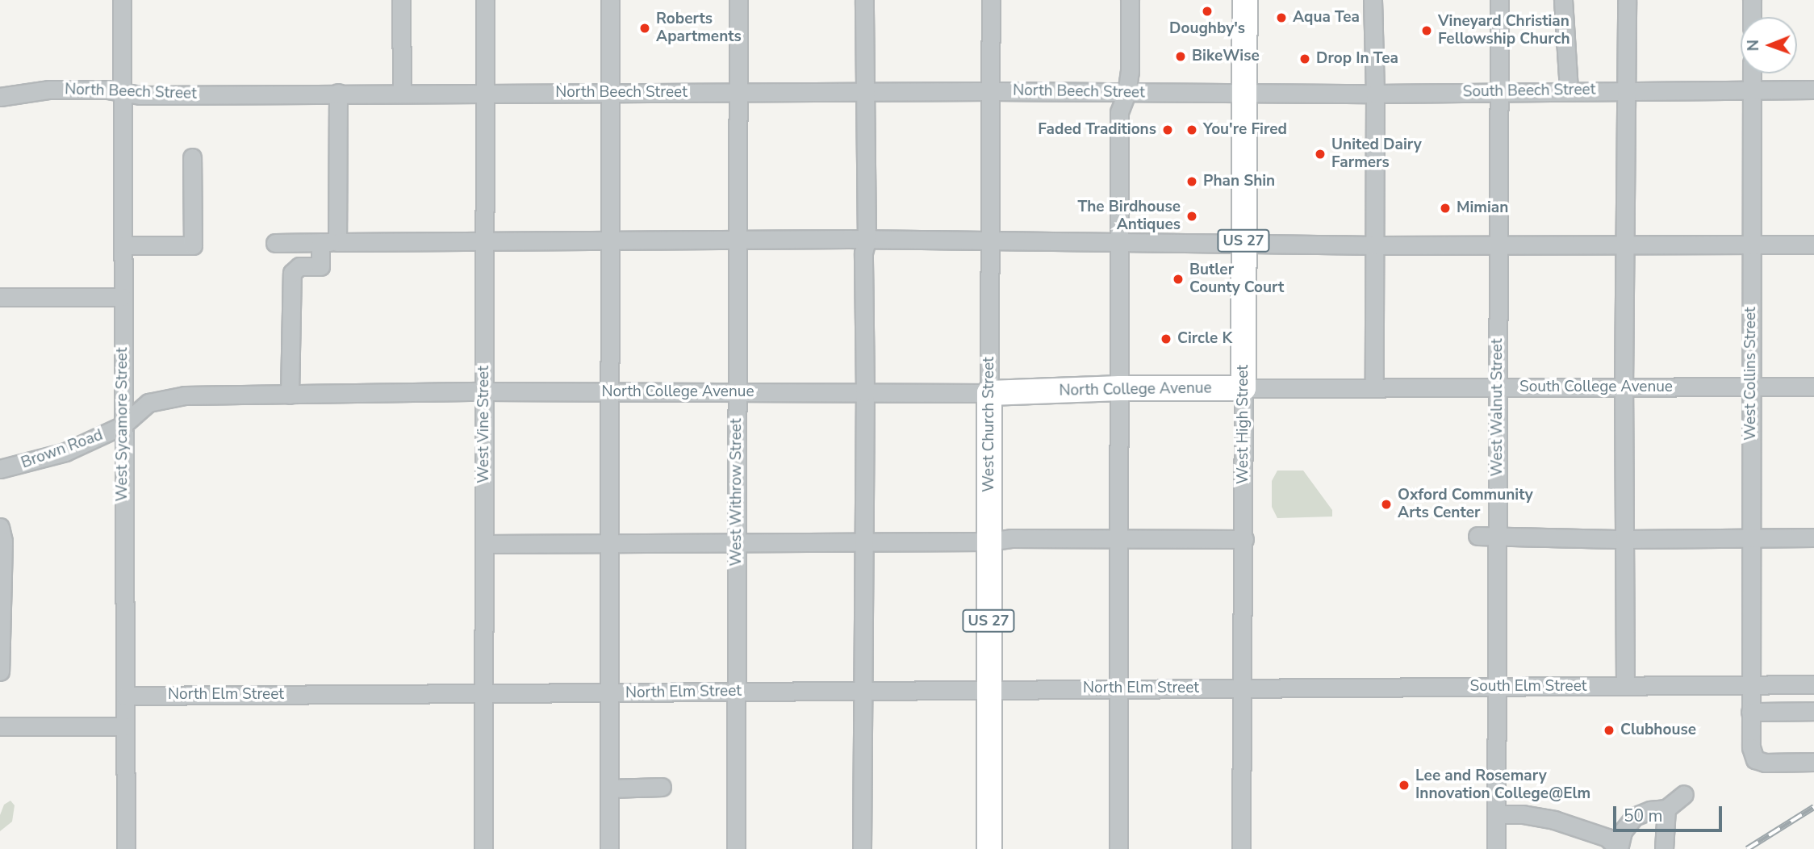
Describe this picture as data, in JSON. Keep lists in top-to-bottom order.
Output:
{
  "streets": {
    "highway": [
      "US 27",
      "North College Avenue",
      "West Church Street",
      "West High Street"
    ],
    "street": [
      "South Beech Street",
      "North Beech Street",
      "West Collins Street",
      "South College Avenue",
      "West Walnut Street",
      "West Sycamore Street",
      "West Vine Street",
      "Brown Road",
      "West Withrow Street",
      "South Elm Street",
      "North Elm Street"
    ]
  },
  "crossings": [
    ["South Beech Street", "North Beech Street"],
    ["South Beech Street", "West Collins Street"],
    ["South Beech Street", "West Walnut Street"],
    ["South Beech Street", "West High Street"],
    ["North Beech Street", "West Sycamore Street"],
    ["North Beech Street", "West Vine Street"],
    ["North Beech Street", "West Church Street"],
    ["North Beech Street", "West High Street"],
    ["North Beech Street", "West Withrow Street"],
    ["West Collins Street", "South College Avenue"],
    ["West Collins Street", "South Elm Street"],
    ["South College Avenue", "North College Avenue"],
    ["South College Avenue", "West Walnut Street"],
    ["South College Avenue", "West High Street"],
    ["North College Avenue", "West Sycamore Street"],
    ["North College Avenue", "West Vine Street"],
    ["North College Avenue", "West Church Street"],
    ["North College Avenue", "West High Street"],
    ["North College Avenue", "Brown Road"],
    ["North College Avenue", "West Withrow Street"],
    ["West Walnut Street", "South Elm Street"],
    ["West Sycamore Street", "Brown Road"],
    ["West Sycamore Street", "North Elm Street"],
    ["West Vine Street", "North Elm Street"],
    ["West Church Street", "North Elm Street"],
    ["West High Street", "South Elm Street"],
    ["West High Street", "North Elm Street"],
    ["West Withrow Street", "North Elm Street"],
    ["South Elm Street", "North Elm Street"]
  ],
  "places": [
    "Doughby's",
    "Aqua Tea",
    "Roberts Apartments",
    "Vineyard Christian Fellowship Church",
    "BikeWise",
    "Drop In Tea",
    "Faded Traditions",
    "You're Fired",
    "United Dairy Farmers",
    "Phan Shin",
    "Mimian",
    "The Birdhouse Antiques",
    "Butler County Court",
    "Circle K",
    "Oxford Community Arts Center",
    "Clubhouse",
    "Lee and Rosemary Innovation College@Elm"
  ],
  "scale_bar": "50 m",
  "north": "left"
}
